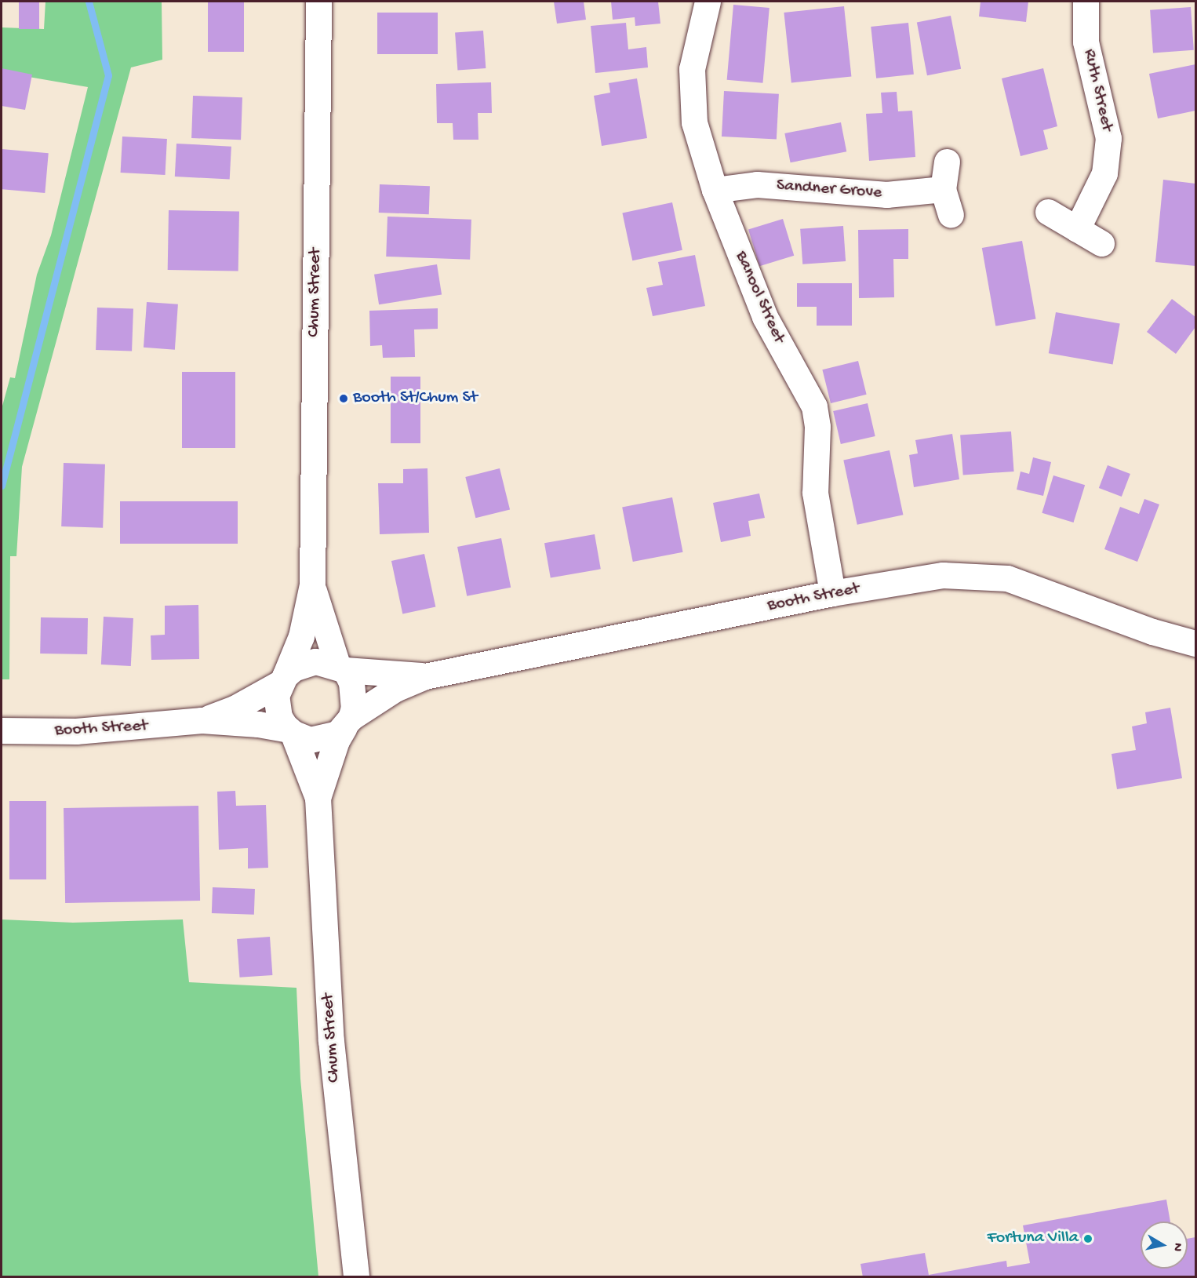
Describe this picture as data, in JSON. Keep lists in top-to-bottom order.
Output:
{
  "streets": {
    "street": [
      "Ruth Street",
      "Sandner Grove",
      "Chum Street",
      "Banool Street",
      "Booth Street"
    ]
  },
  "crossings": [
    ["Sandner Grove", "Banool Street"],
    ["Chum Street", "Booth Street"],
    ["Banool Street", "Booth Street"]
  ],
  "places": ["Booth St/Chum St", "Fortuna Villa"],
  "north": "right"
}
